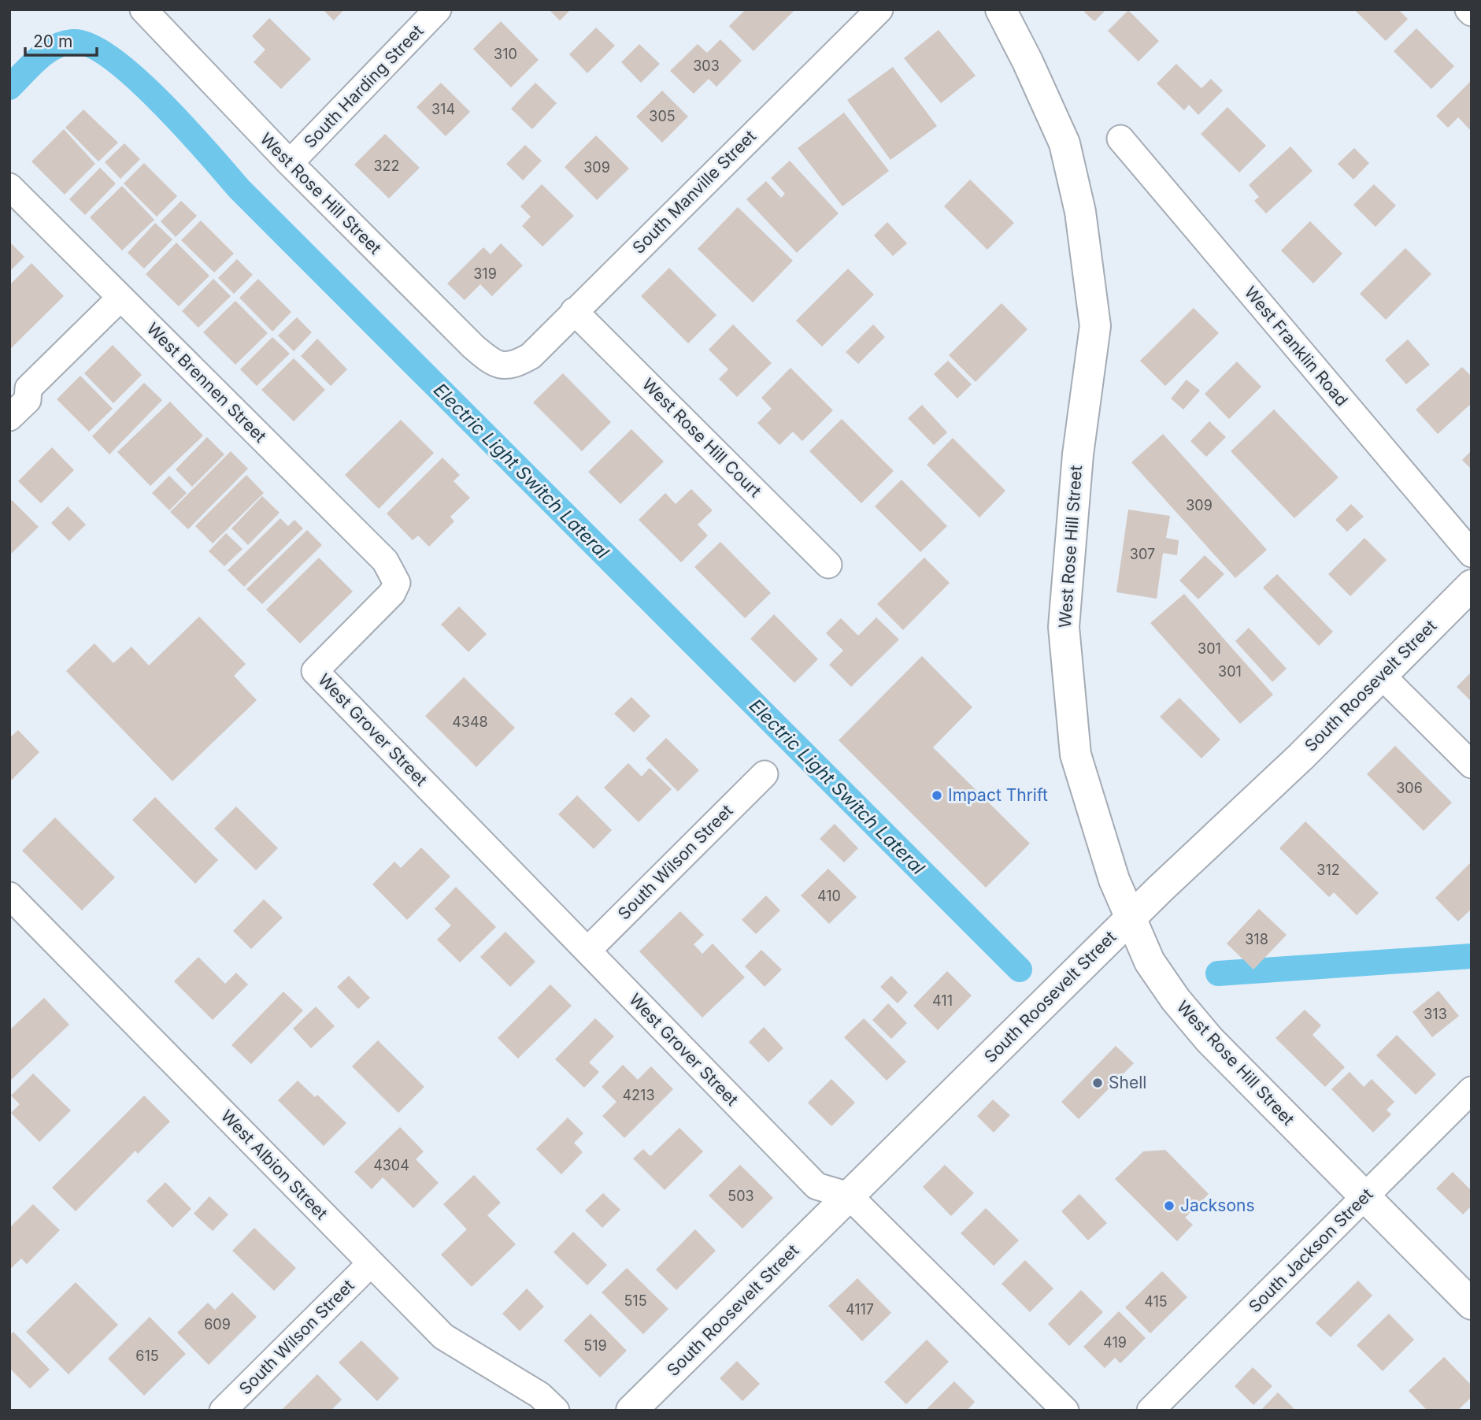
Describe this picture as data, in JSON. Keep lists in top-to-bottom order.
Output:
{
  "streets": {
    "street": [
      "South Harding Street",
      "South Manville Street",
      "West Rose Hill Street",
      "West Franklin Road",
      "West Brennen Street",
      "West Rose Hill Court",
      "South Roosevelt Street",
      "West Grover Street",
      "South Wilson Street",
      "West Albion Street",
      "South Jackson Street"
    ]
  },
  "crossings": [
    ["South Harding Street", "West Rose Hill Street"],
    ["South Manville Street", "West Rose Hill Street"],
    ["South Manville Street", "West Rose Hill Court"],
    ["West Rose Hill Street", "South Roosevelt Street"],
    ["West Rose Hill Street", "South Jackson Street"],
    ["West Brennen Street", "West Grover Street"],
    ["South Roosevelt Street", "West Grover Street"],
    ["West Grover Street", "South Wilson Street"],
    ["South Wilson Street", "West Albion Street"]
  ],
  "water": ["Electric Light Switch Lateral"],
  "places": ["Impact Thrift", "Shell", "Jacksons"],
  "house_numbers": [
    "310",
    "303",
    "314",
    "305",
    "322",
    "309",
    "319",
    "309",
    "307",
    "301",
    "301",
    "4348",
    "306",
    "312",
    "410",
    "318",
    "411",
    "313",
    "4213",
    "4304",
    "503",
    "515",
    "415",
    "4117",
    "609",
    "419",
    "519",
    "615"
  ],
  "scale_bar": "20 m"
}
